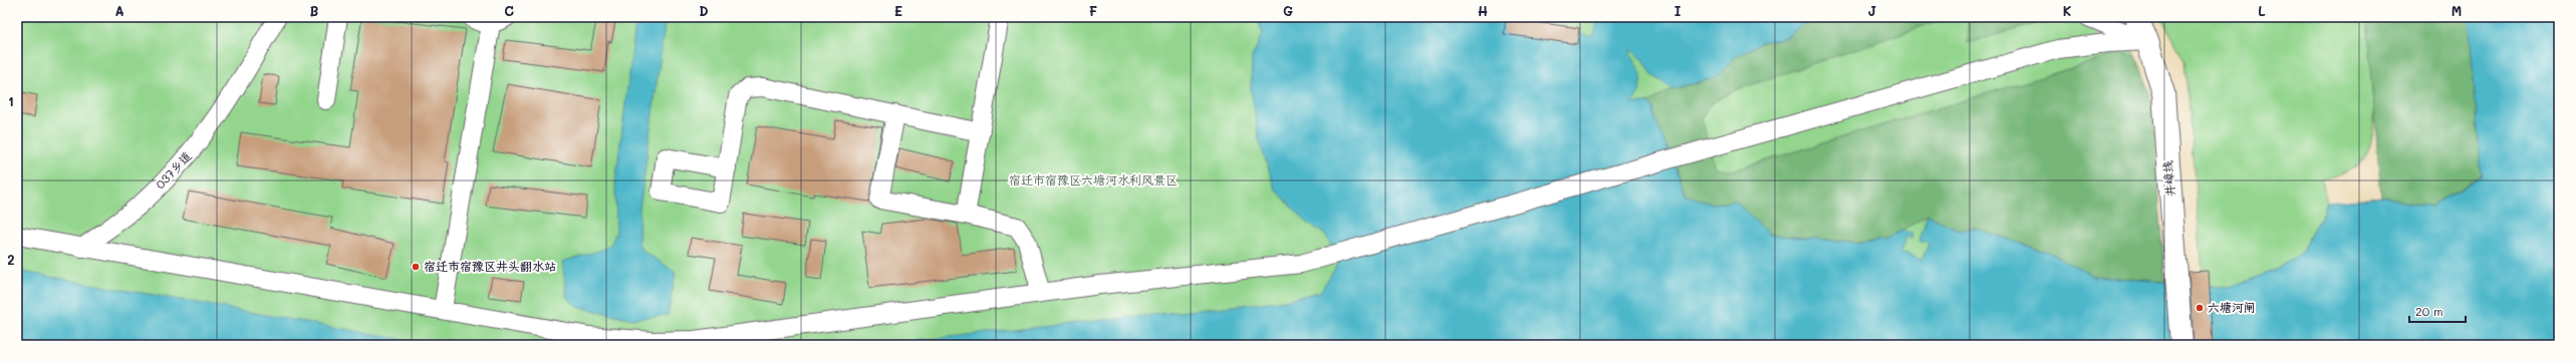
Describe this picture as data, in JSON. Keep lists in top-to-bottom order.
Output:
{
  "streets": {
    "main road": ["井嶂线"],
    "street": ["037乡道"]
  },
  "parks": ["宿迁市宿豫区六塘河水利风景区"],
  "places": ["宿迁市宿豫区井头翻水站", "六塘河闸"],
  "scale_bar": "20 m",
  "grid": {
    "columns": [
      "A",
      "B",
      "C",
      "D",
      "E",
      "F",
      "G",
      "H",
      "I",
      "J",
      "K",
      "L",
      "M"
    ],
    "rows": ["1", "2"]
  }
}
